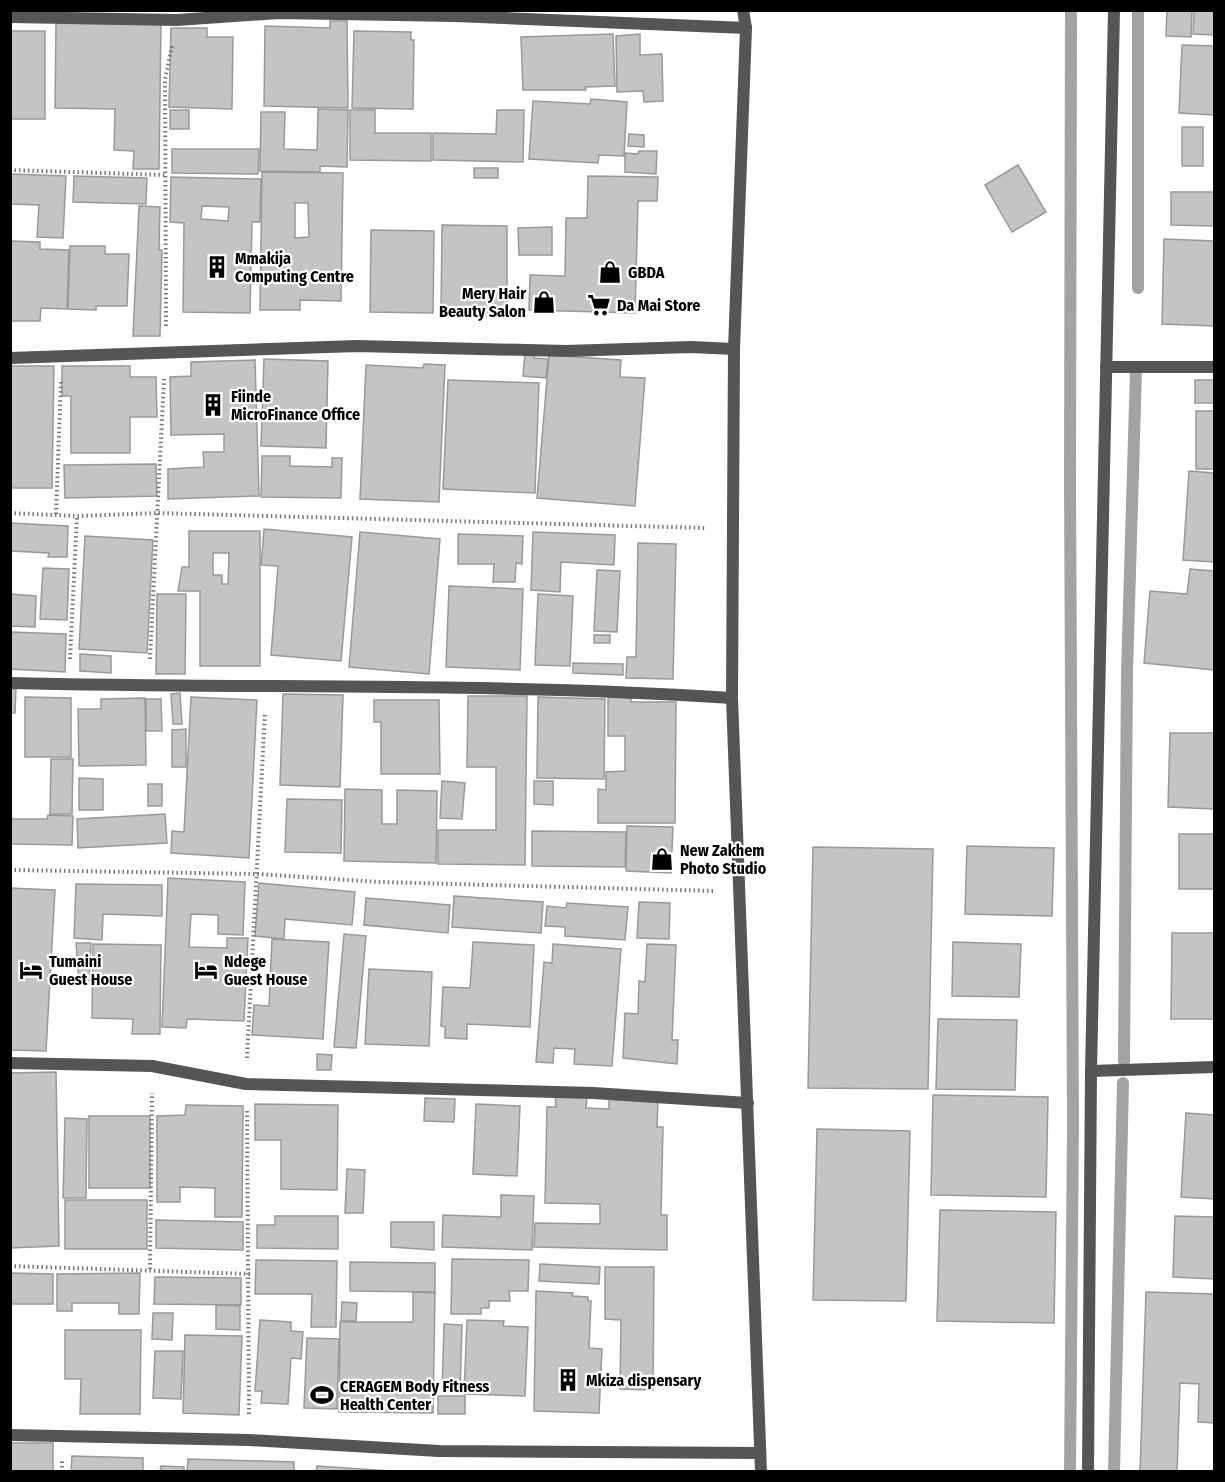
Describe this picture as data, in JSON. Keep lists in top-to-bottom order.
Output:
{
  "places": {
    "building": ["Mmakija Computing Centre", "Fiinde MicroFinance Office", "Mkiza dispensary"],
    "shop": ["GBDA", "Mery Hair Beauty Salon", "New Zakhem Photo Studio"],
    "supermarket": ["Da Mai Store"],
    "hotel": ["Tumaini Guest House", "Ndege Guest House"],
    "sports": ["CERAGEM Body Fitness Health Center"]
  }
}
